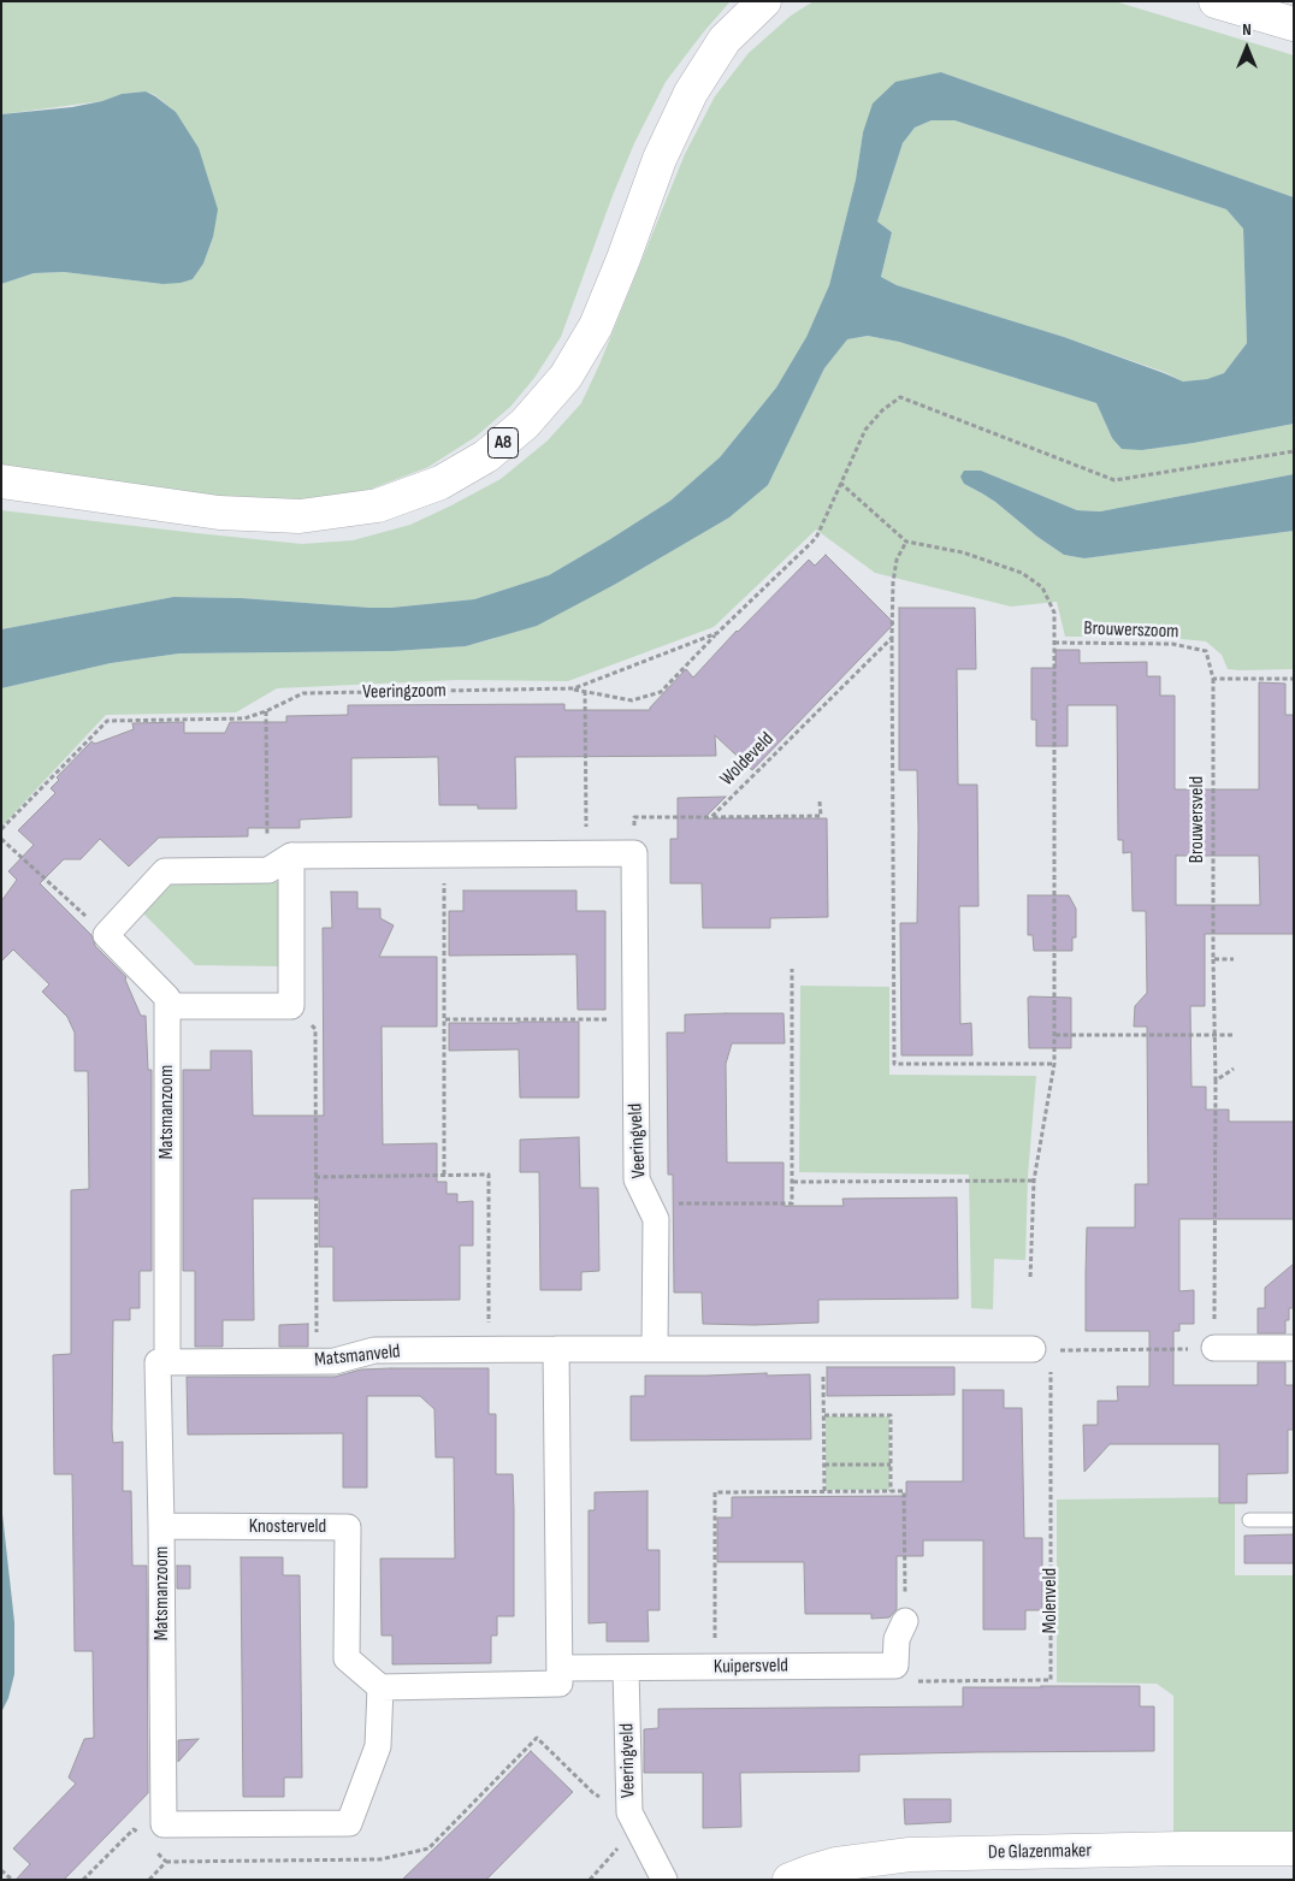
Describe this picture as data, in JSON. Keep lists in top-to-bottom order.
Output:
{
  "streets": {
    "main road": ["A8", "De Glazenmaker"],
    "street": [
      "Matsmanzoom",
      "Veeringveld",
      "Matsmanveld",
      "Knosterveld",
      "Kuipersveld"
    ],
    "path": [
      "Brouwerszoom",
      "Veeringzoom",
      "Woldeveld",
      "Brouwersveld",
      "Molenveld"
    ]
  },
  "crossings": [
    ["Brouwerszoom", "Brouwersveld"],
    ["Matsmanzoom", "Matsmanveld"],
    ["Matsmanzoom", "Knosterveld"],
    ["Veeringveld", "Kuipersveld"],
    ["Molenveld", "Kuipersveld"]
  ],
  "north": "top"
}
